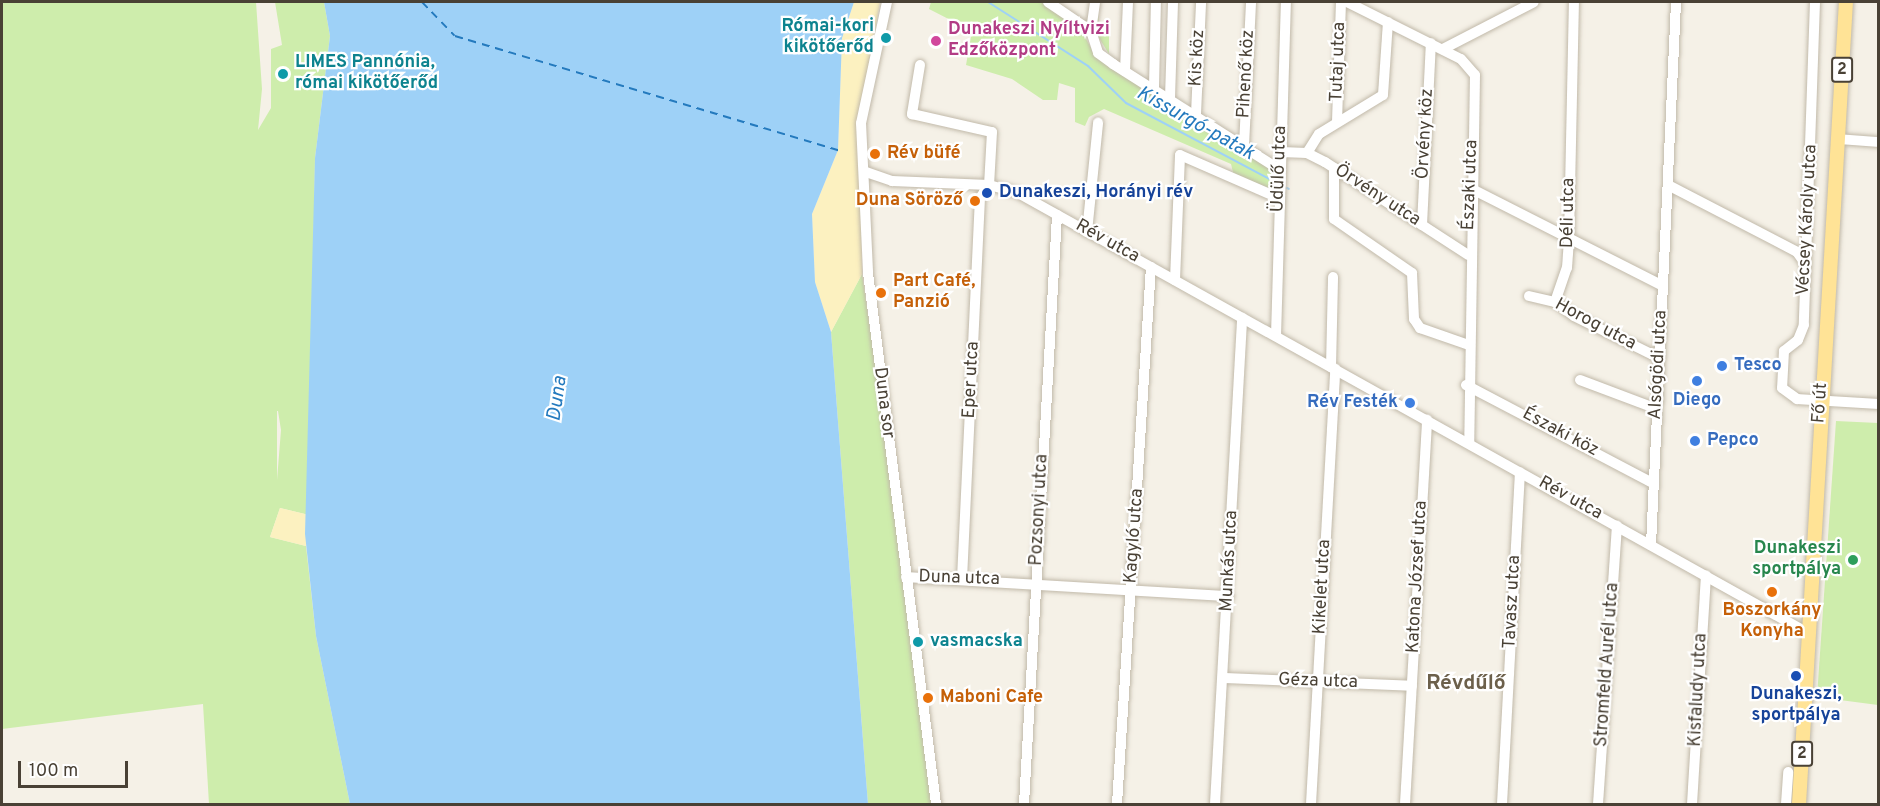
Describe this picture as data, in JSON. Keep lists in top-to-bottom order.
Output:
{
  "streets": {
    "main road": ["2", "Fő út"],
    "street": [
      "Kis köz",
      "Tutaj utca",
      "Pihenő köz",
      "Örvény köz",
      "Üdülő utca",
      "Északi utca",
      "Örvény utca",
      "Déli utca",
      "Vécsey Károly utca",
      "Rév utca",
      "Horog utca",
      "Alsógödi utca",
      "Eper utca",
      "Duna sor",
      "Északi köz",
      "Pozsonyi utca",
      "Kagyló utca",
      "Munkás utca",
      "Katona József utca",
      "Duna utca",
      "Kikelet utca",
      "Tavasz utca",
      "Stromfeld Aurél utca",
      "Géza utca",
      "Kisfaludy utca"
    ]
  },
  "crossings": [
    ["Örvény köz", "Északi utca"],
    ["Örvény köz", "Örvény utca"],
    ["Üdülő utca", "Örvény utca"],
    ["Üdülő utca", "Rév utca"],
    ["Északi utca", "Örvény utca"],
    ["Északi utca", "Rév utca"],
    ["Északi utca", "Északi köz"],
    ["Déli utca", "Horog utca"],
    ["Vécsey Károly utca", "Fő út"],
    ["Rév utca", "Alsógödi utca"],
    ["Rév utca", "Eper utca"],
    ["Rév utca", "Duna sor"],
    ["Rév utca", "Fő út"],
    ["Rév utca", "Pozsonyi utca"],
    ["Rév utca", "Kagyló utca"],
    ["Rév utca", "Munkás utca"],
    ["Rév utca", "Katona József utca"],
    ["Rév utca", "Kikelet utca"],
    ["Rév utca", "Tavasz utca"],
    ["Rév utca", "Stromfeld Aurél utca"],
    ["Rév utca", "Kisfaludy utca"],
    ["Horog utca", "Alsógödi utca"],
    ["Alsógödi utca", "Északi köz"],
    ["Eper utca", "Duna utca"],
    ["Duna sor", "Duna utca"],
    ["Pozsonyi utca", "Duna utca"],
    ["Kagyló utca", "Duna utca"],
    ["Munkás utca", "Duna utca"],
    ["Munkás utca", "Géza utca"],
    ["Katona József utca", "Géza utca"],
    ["Kikelet utca", "Géza utca"]
  ],
  "districts": ["Révdűlő"],
  "water": ["Kissurgó-patak", "Duna"],
  "places": [
    "Római-kori kikötőerőd",
    "Dunakeszi Nyíltvizi Edzőközpont",
    "LIMES Pannónia, római kikötőerőd",
    "Rév büfé",
    "Dunakeszi, Horányi rév",
    "Duna Söröző",
    "Part Café, Panzió",
    "Tesco",
    "Diego",
    "Rév Festék",
    "Pepco",
    "Dunakeszi sportpálya",
    "Boszorkány Konyha",
    "vasmacska",
    "Dunakeszi, sportpálya",
    "Maboni Cafe"
  ],
  "scale_bar": "100 m"
}
